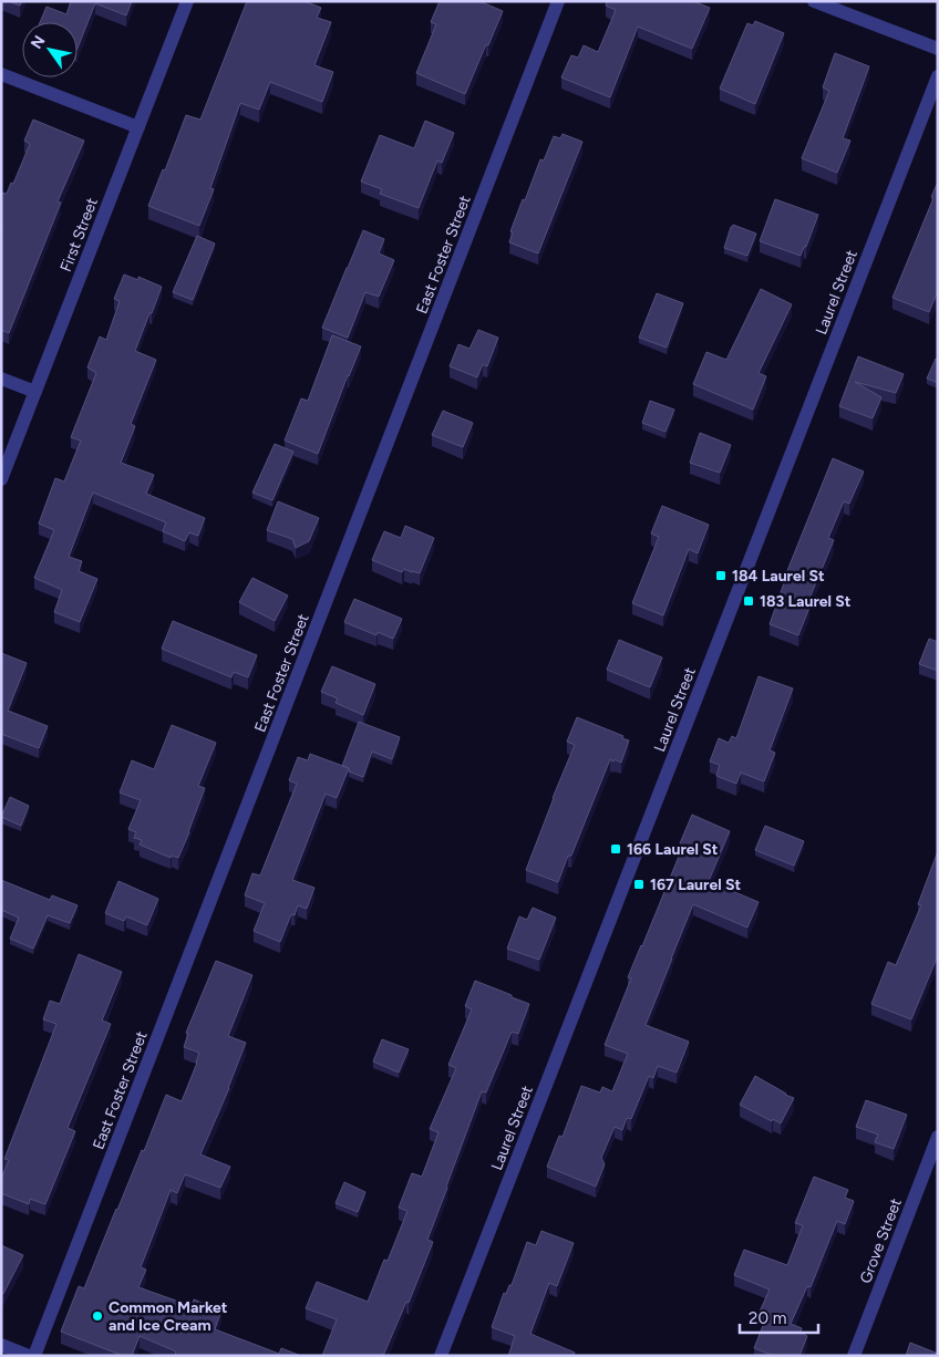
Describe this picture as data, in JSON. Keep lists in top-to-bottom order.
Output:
{
  "streets": {
    "street": [
      "First Street",
      "East Foster Street",
      "Laurel Street",
      "Grove Street"
    ]
  },
  "places": {
    "transit": [
      "184 Laurel St",
      "183 Laurel St",
      "166 Laurel St",
      "167 Laurel St"
    ],
    "other": ["Common Market and Ice Cream"]
  },
  "scale_bar": "20 m",
  "north": "top left"
}
